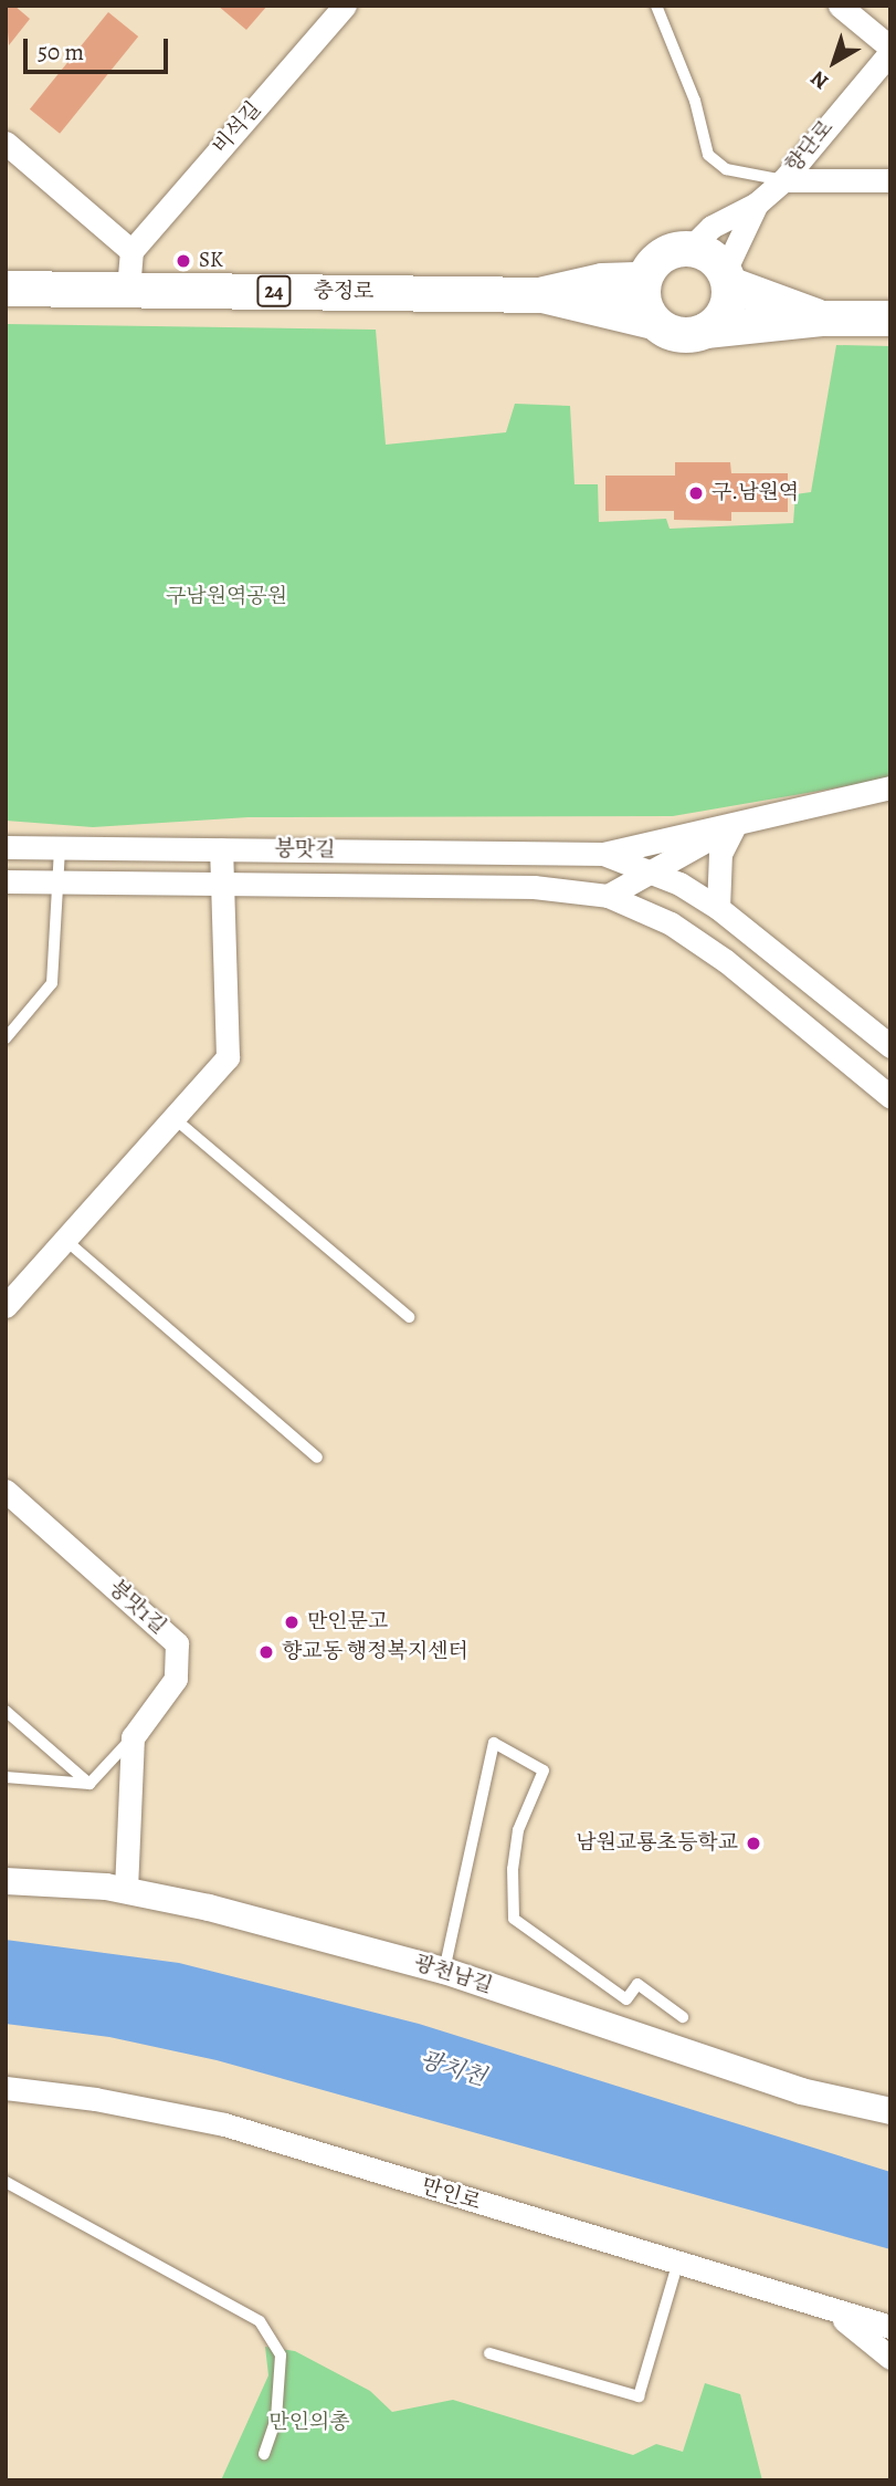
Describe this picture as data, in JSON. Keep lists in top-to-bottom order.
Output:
{
  "streets": {
    "main road": ["24", "충정로"],
    "street": [
      "비석길",
      "향단로",
      "붕맛길",
      "붕맛1길",
      "광천남길",
      "만인로"
    ]
  },
  "crossings": [
    ["향단로", "24"],
    ["향단로", "충정로"],
    ["24", "충정로"]
  ],
  "water": ["광치천"],
  "parks": ["구남원역공원", "만인의총"],
  "places": [
    "SK",
    "구.남원역",
    "만인문고",
    "향교동 행정복지센터",
    "남원교룡초등학교"
  ],
  "scale_bar": "50 m",
  "north": "bottom left"
}
